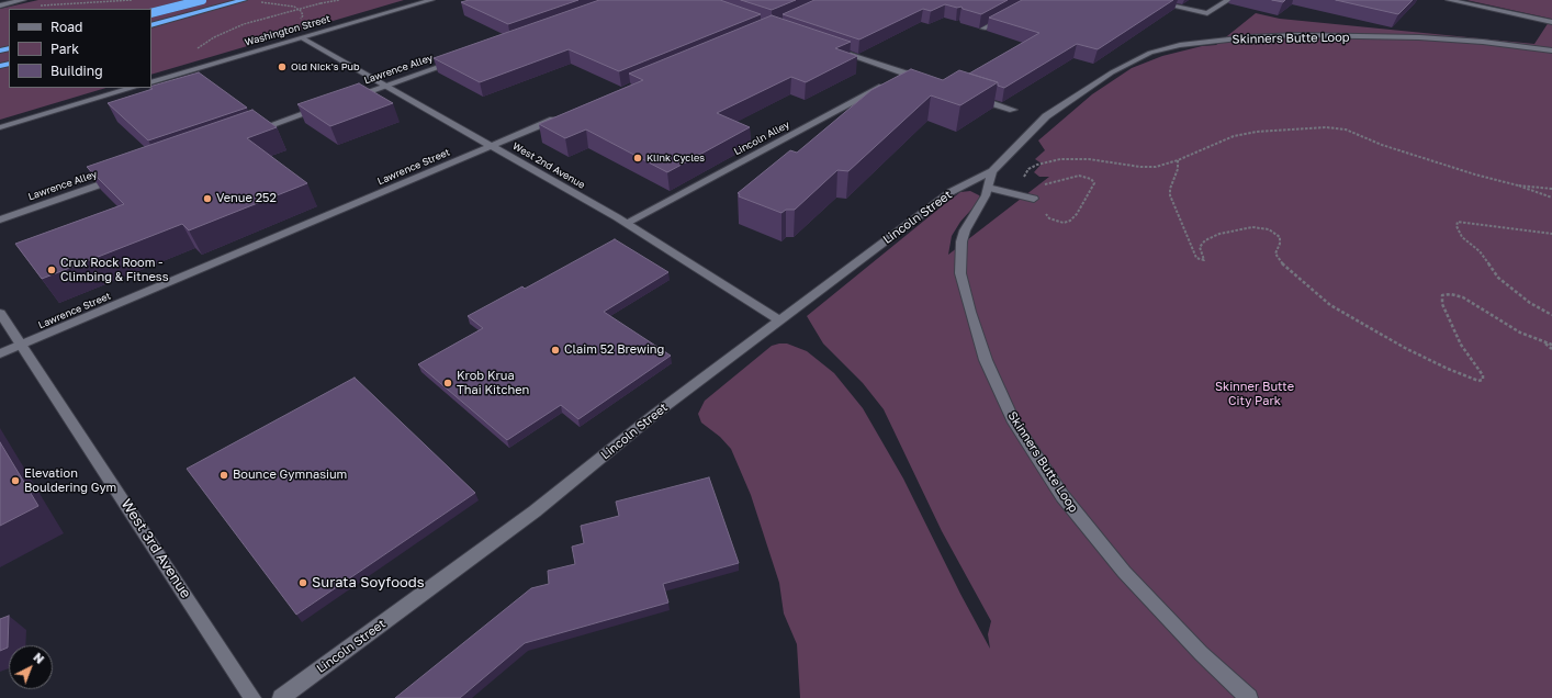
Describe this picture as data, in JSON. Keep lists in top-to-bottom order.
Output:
{
  "streets": {
    "street": [
      "Washington Street",
      "Skinners Butte Loop",
      "Lawrence Alley",
      "Lincoln Alley",
      "West 2nd Avenue",
      "Lawrence Street",
      "Lincoln Street",
      "West 3rd Avenue"
    ]
  },
  "crossings": [
    ["Washington Street", "West 2nd Avenue"],
    ["Skinners Butte Loop", "Lincoln Street"],
    ["Lawrence Alley", "West 2nd Avenue"],
    ["Lincoln Alley", "West 2nd Avenue"],
    ["West 2nd Avenue", "Lawrence Street"],
    ["West 2nd Avenue", "Lincoln Street"],
    ["Lawrence Street", "West 3rd Avenue"]
  ],
  "parks": ["Skinner Butte City Park"],
  "places": [
    "Old Nick's Pub",
    "Klink Cycles",
    "Venue 252",
    "Crux Rock Room - Climbing & Fitness",
    "Claim 52 Brewing",
    "Krob Krua Thai Kitchen",
    "Bounce Gymnasium",
    "Elevation Bouldering Gym",
    "Surata Soyfoods"
  ],
  "legend": ["Road", "Park", "Building"],
  "north": "top right"
}
